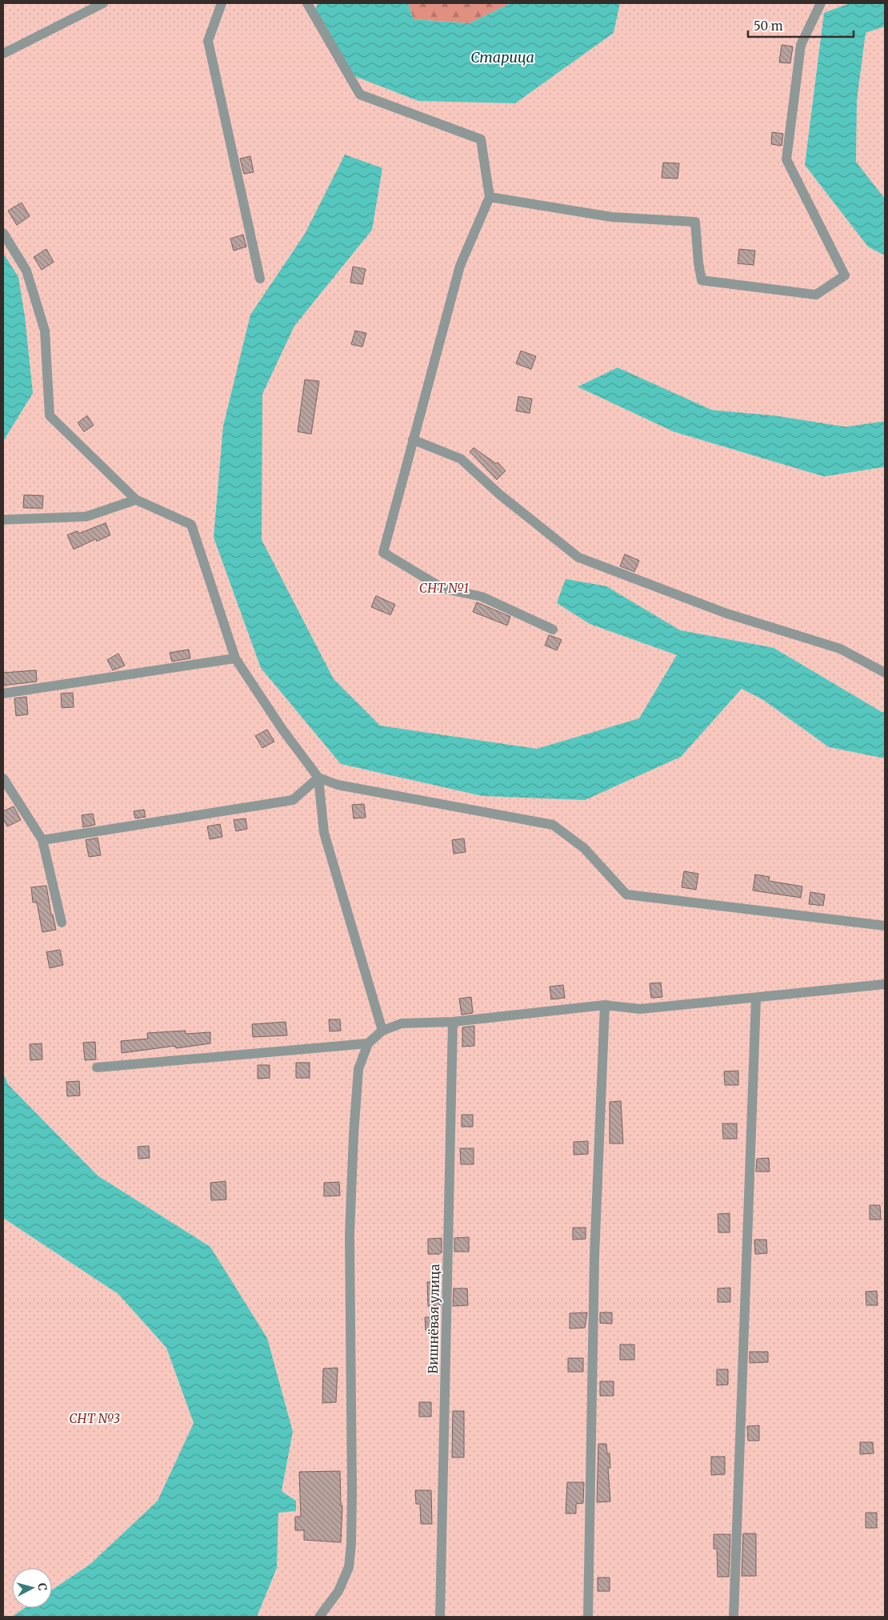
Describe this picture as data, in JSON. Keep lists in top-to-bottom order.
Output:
{
  "streets": {
    "street": ["Вишнёвая улица"]
  },
  "water": ["Старица"],
  "parks": ["СНТ №1", "СНТ №3"],
  "scale_bar": "50 m",
  "north": "right"
}
